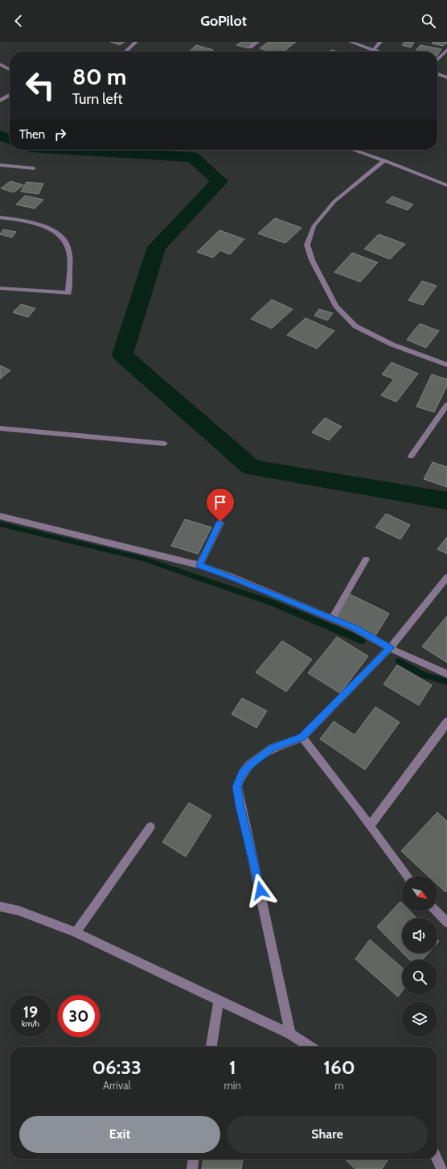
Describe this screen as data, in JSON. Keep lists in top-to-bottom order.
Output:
{
  "north": "bottom right",
  "page": {
    "header": "GoPilot",
    "turn": ["80 m", "Turn left"],
    "then": "Then",
    "speed": "19 km/h",
    "limit": "30",
    "eta": [
      "06:33",
      "Arrival",
      "1",
      "min",
      "160",
      "m"
    ],
    "buttons": ["Exit", "Share"]
  }
}
